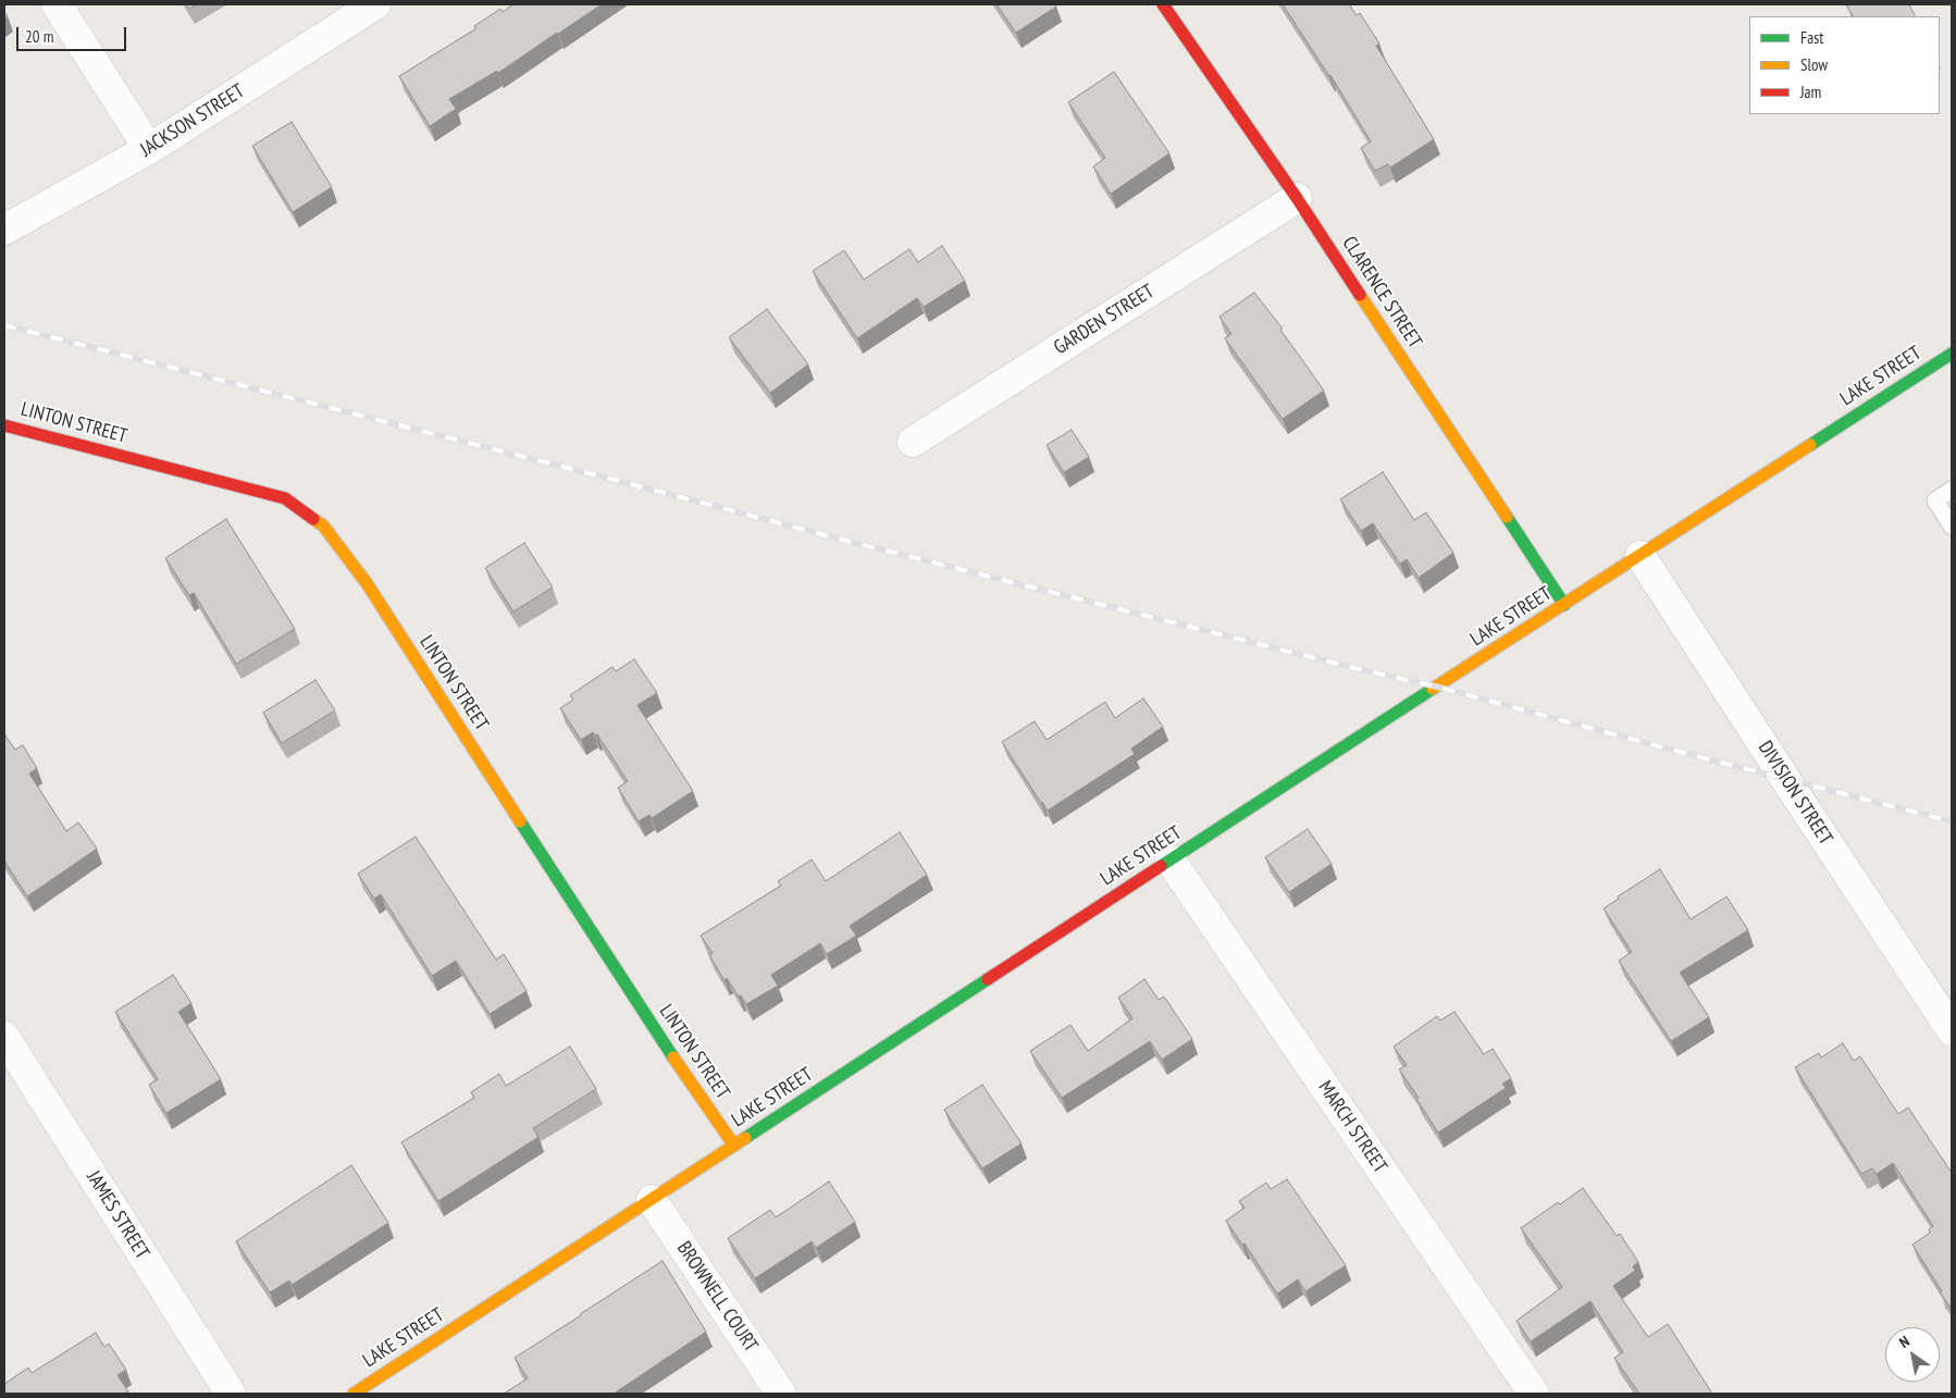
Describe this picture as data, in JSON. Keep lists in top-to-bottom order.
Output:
{
  "streets": {
    "street": [
      "JACKSON STREET",
      "CLARENCE STREET",
      "GARDEN STREET",
      "LAKE STREET",
      "LINTON STREET",
      "DIVISION STREET",
      "MARCH STREET",
      "JAMES STREET",
      "BROWNELL COURT"
    ]
  },
  "crossings": [
    ["CLARENCE STREET", "GARDEN STREET"],
    ["CLARENCE STREET", "LAKE STREET"],
    ["LAKE STREET", "LINTON STREET"],
    ["LAKE STREET", "DIVISION STREET"],
    ["LAKE STREET", "MARCH STREET"],
    ["LAKE STREET", "BROWNELL COURT"]
  ],
  "legend": ["Fast", "Slow", "Jam"],
  "scale_bar": "20 m",
  "north": "top left"
}
